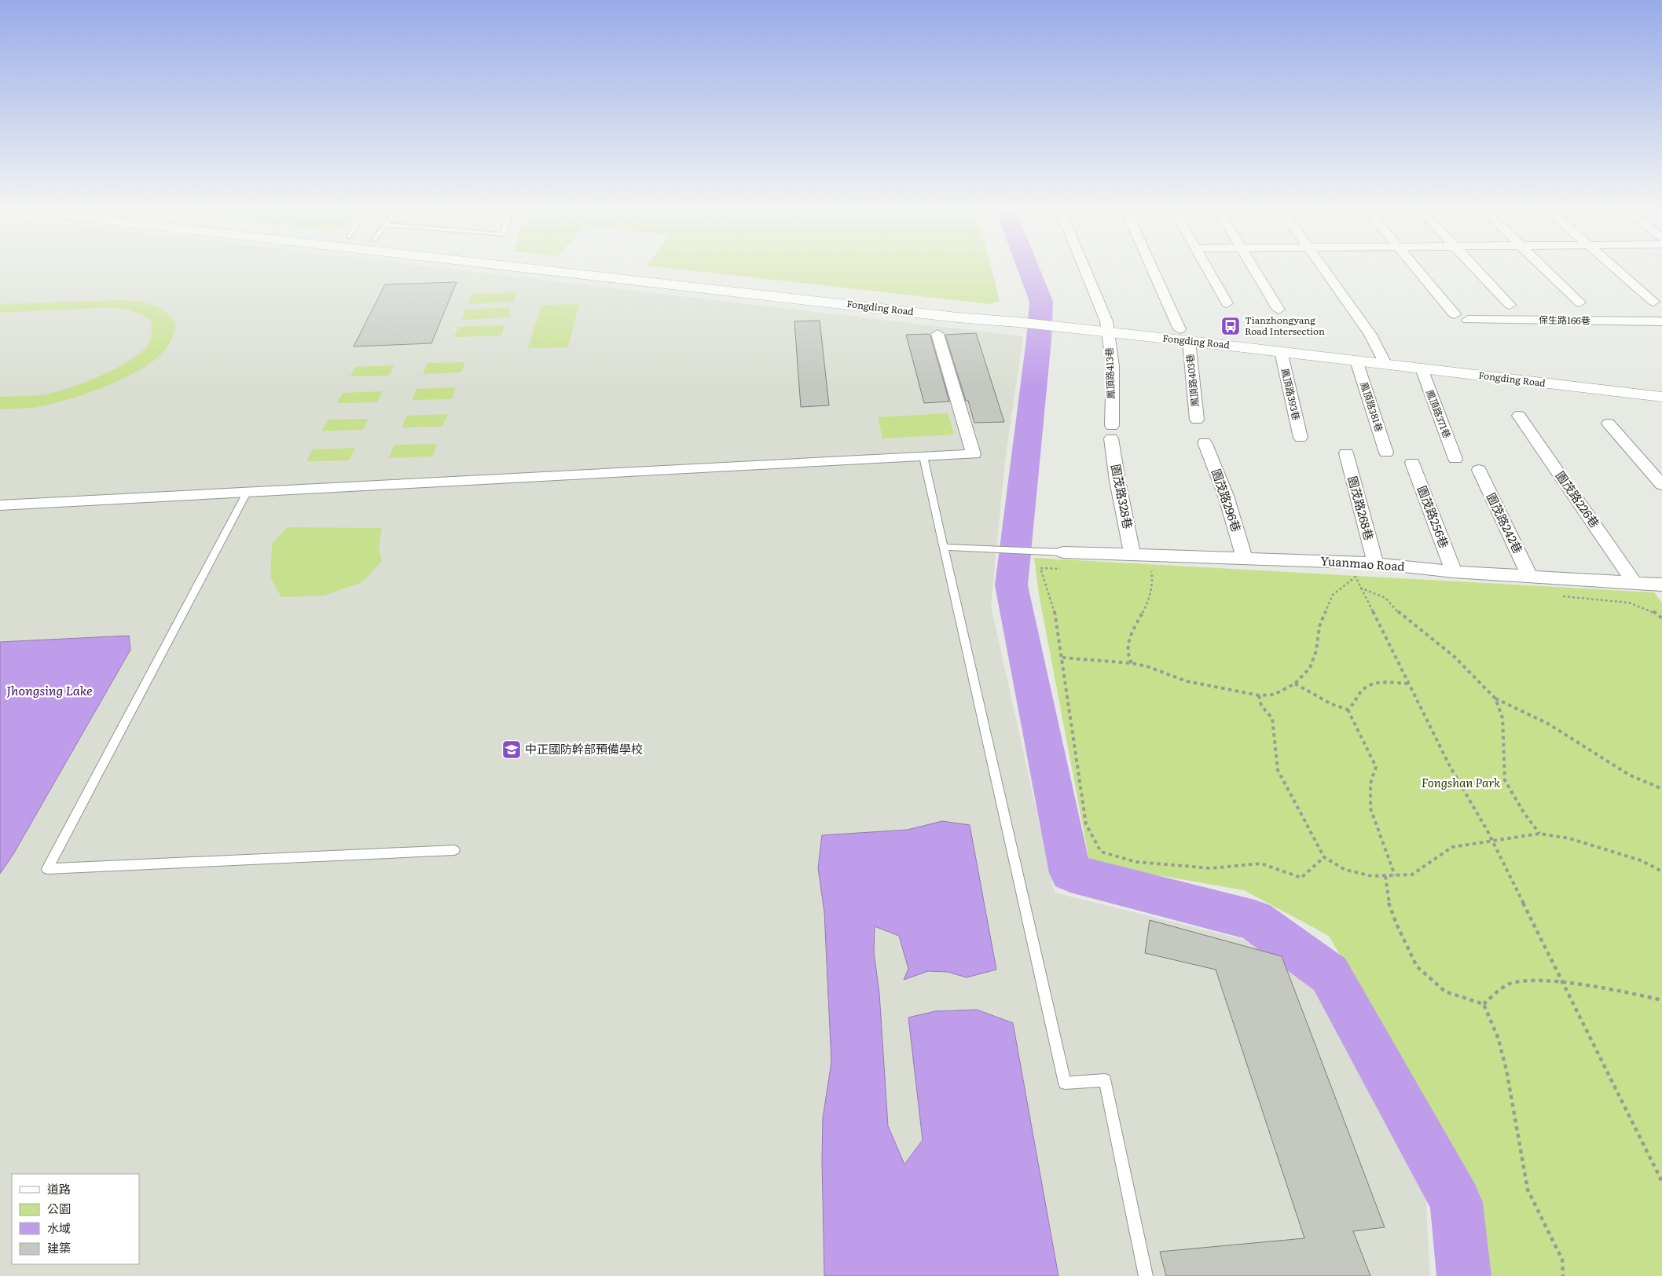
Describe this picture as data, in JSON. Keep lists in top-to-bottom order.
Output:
{
  "streets": {
    "main road": ["Fongding Road"],
    "street": [
      "保生路166巷",
      "鳳頂路413巷",
      "鳳頂路403巷",
      "鳳頂路393巷",
      "鳳頂路381巷",
      "鳳頂路371巷",
      "園茂路328巷",
      "園茂路226巷",
      "園茂路296巷",
      "園茂路268巷",
      "園茂路256巷",
      "園茂路242巷",
      "Yuanmao Road"
    ]
  },
  "crossings": [
    ["Fongding Road", "鳳頂路413巷"],
    ["Fongding Road", "鳳頂路403巷"],
    ["Fongding Road", "鳳頂路393巷"],
    ["Fongding Road", "鳳頂路381巷"],
    ["Fongding Road", "鳳頂路371巷"],
    ["鳳頂路413巷", "園茂路328巷"],
    ["園茂路328巷", "Yuanmao Road"],
    ["園茂路226巷", "Yuanmao Road"],
    ["園茂路296巷", "Yuanmao Road"],
    ["園茂路268巷", "Yuanmao Road"],
    ["園茂路256巷", "Yuanmao Road"],
    ["園茂路242巷", "Yuanmao Road"]
  ],
  "water": ["Jhongsing Lake"],
  "parks": ["Fongshan Park"],
  "places": {
    "bus stop": ["Tianzhongyang Road Intersection"],
    "school or university": ["中正國防幹部預備學校"]
  },
  "legend": [
    "道路",
    "公園",
    "水域",
    "建築"
  ]
}
